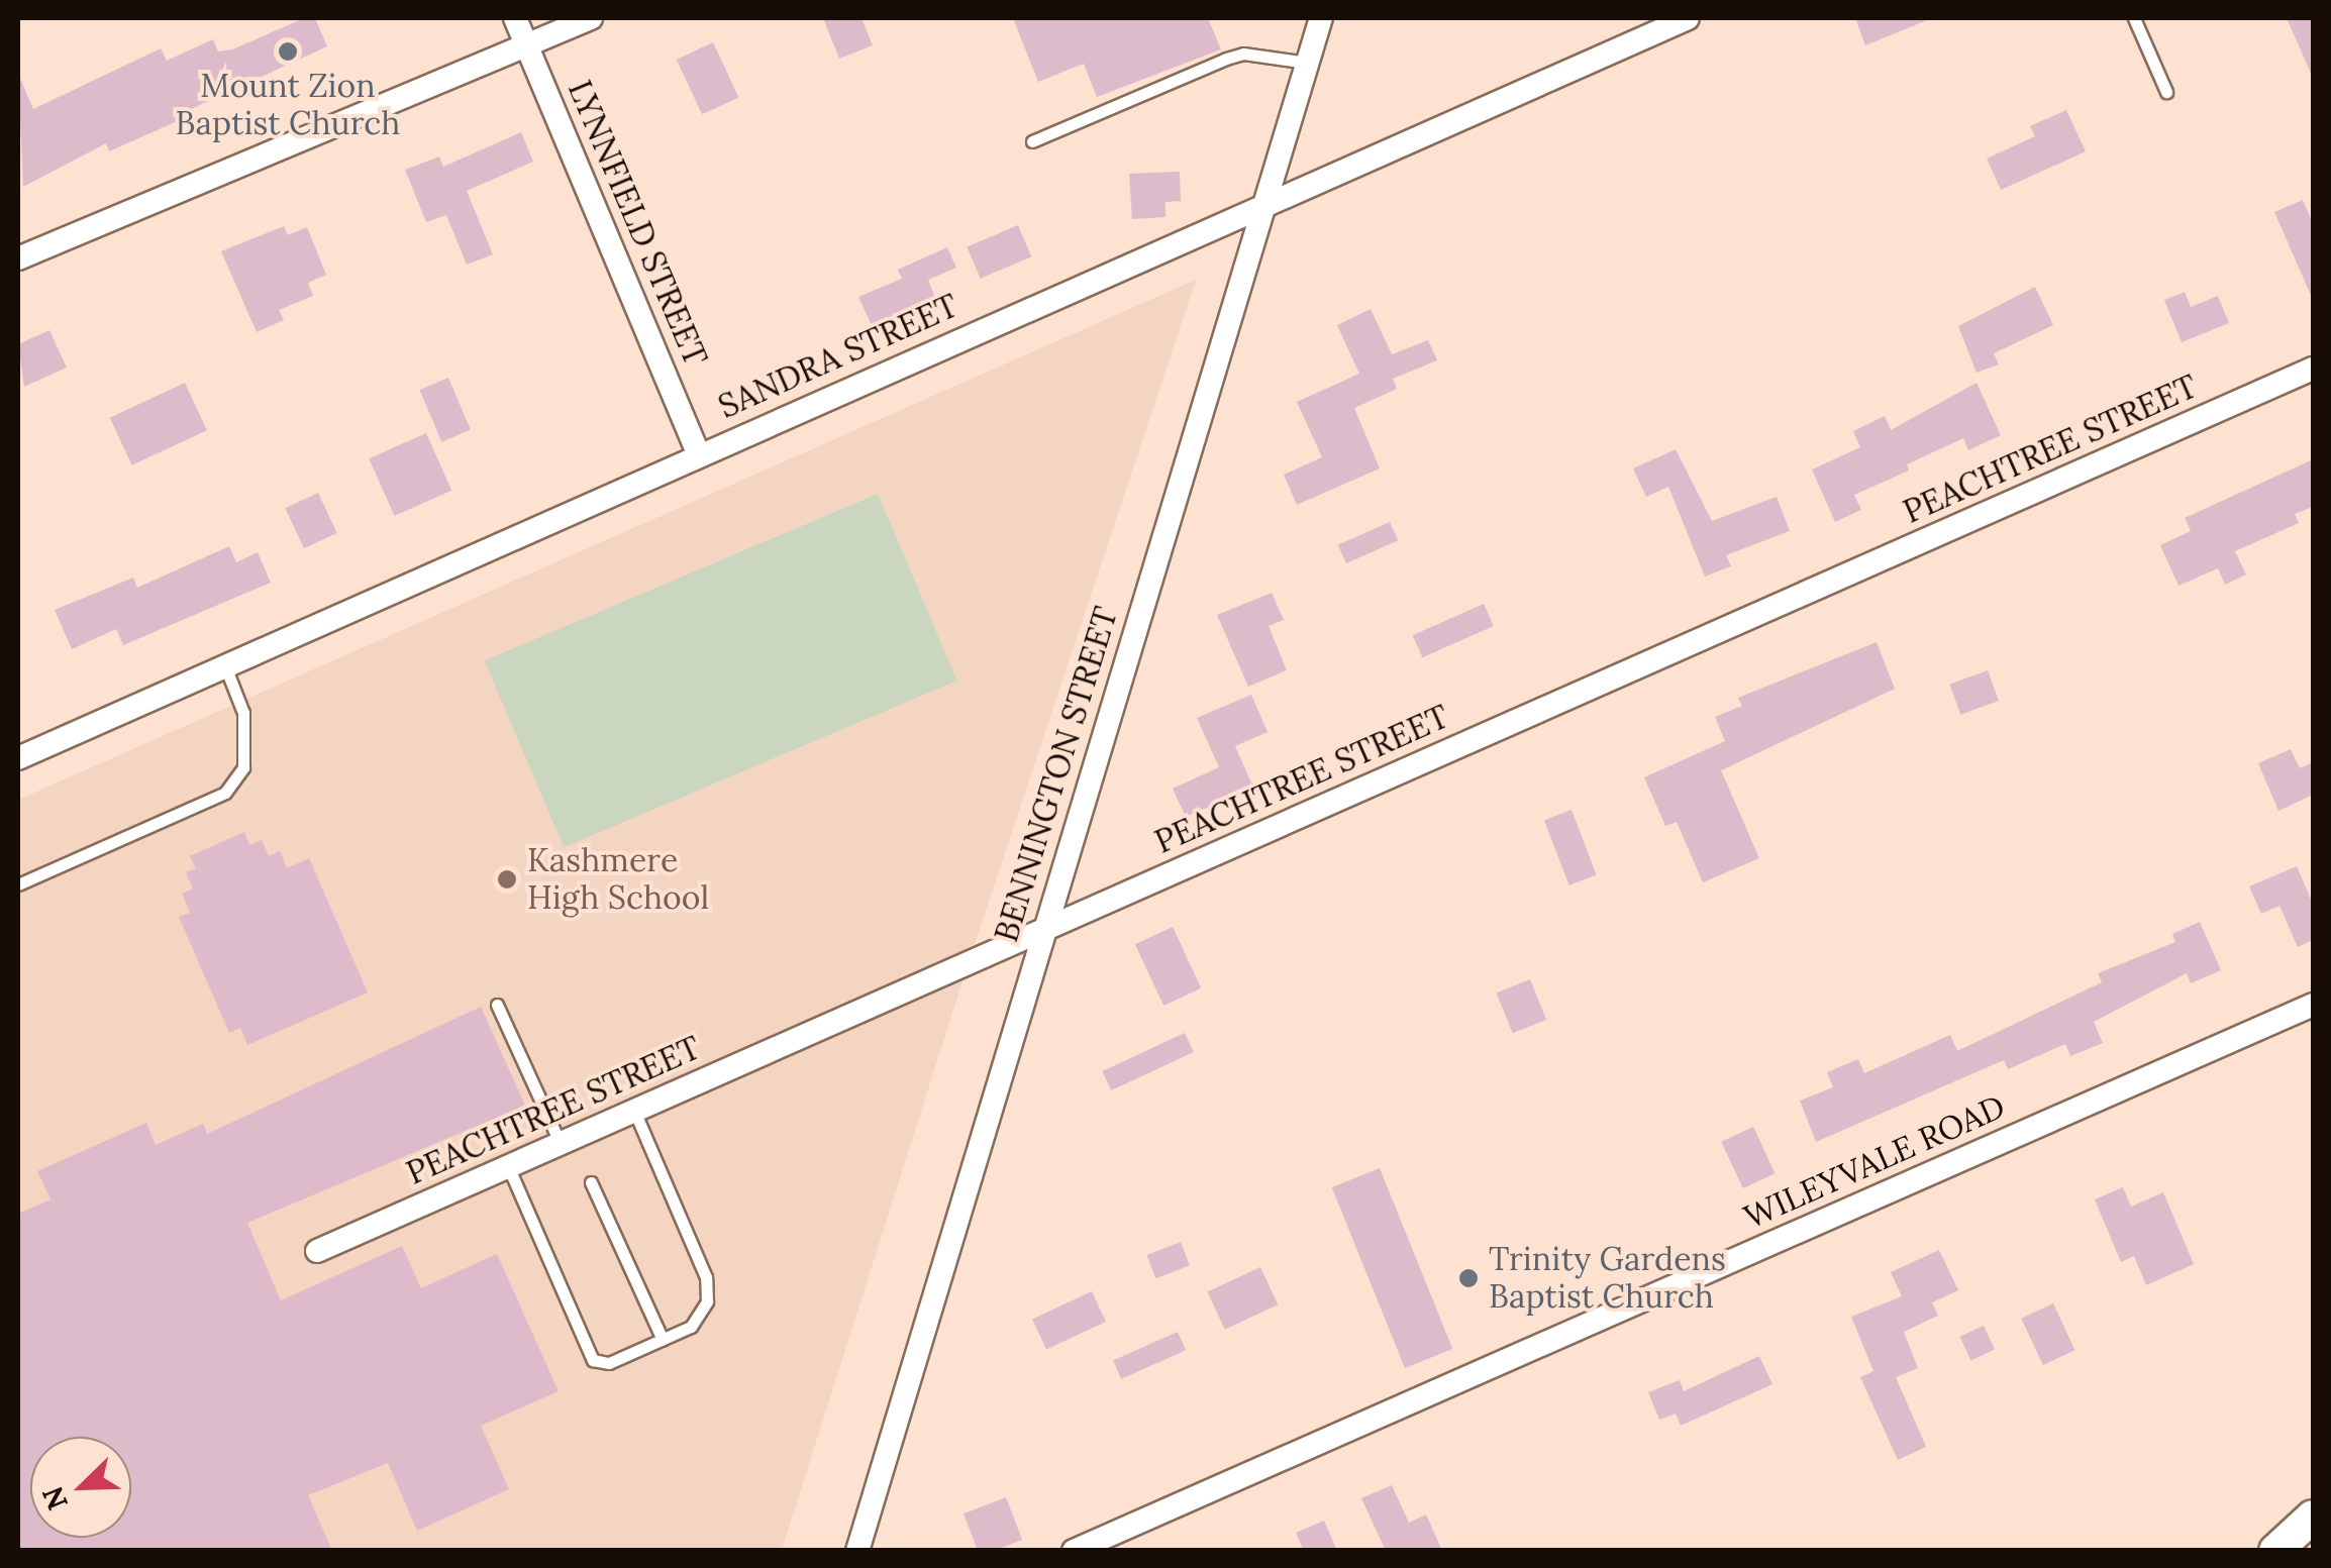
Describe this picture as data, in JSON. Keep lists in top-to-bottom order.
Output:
{
  "streets": {
    "street": [
      "LYNNFIELD STREET",
      "SANDRA STREET",
      "PEACHTREE STREET",
      "BENNINGTON STREET",
      "WILEYVALE ROAD"
    ]
  },
  "crossings": [
    ["LYNNFIELD STREET", "SANDRA STREET"],
    ["SANDRA STREET", "BENNINGTON STREET"],
    ["PEACHTREE STREET", "BENNINGTON STREET"]
  ],
  "places": ["Mount Zion Baptist Church", "Kashmere High School", "Trinity Gardens Baptist Church"],
  "north": "bottom left"
}
